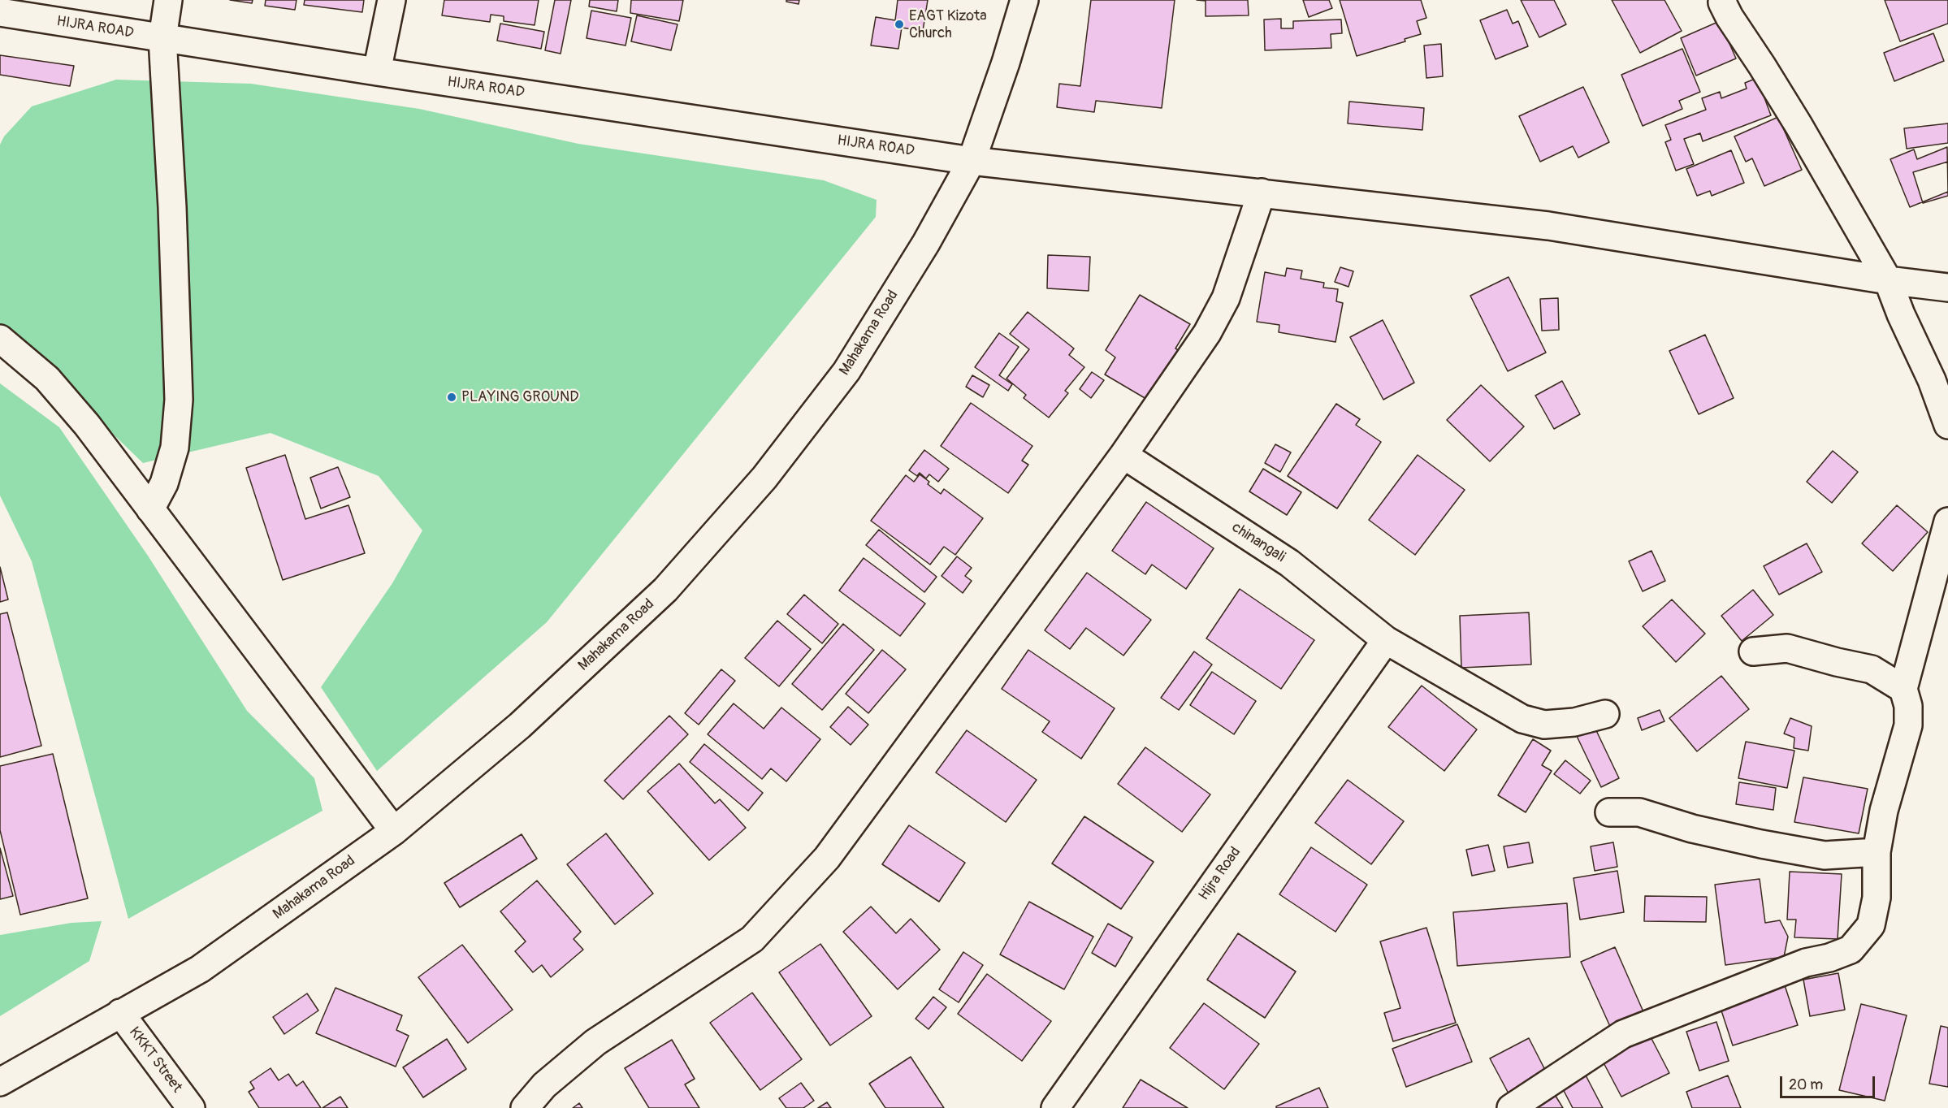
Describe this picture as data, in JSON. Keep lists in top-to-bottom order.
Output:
{
  "streets": {
    "street": [
      "HIJRA ROAD",
      "Mahakama Road",
      "chinangali",
      "Hijra Road",
      "KKKT Street"
    ]
  },
  "crossings": [
    ["HIJRA ROAD", "Mahakama Road"],
    ["Mahakama Road", "KKKT Street"],
    ["chinangali", "Hijra Road"]
  ],
  "places": ["EAGT Kizota Church", "PLAYING GROUND"],
  "scale_bar": "20 m"
}
